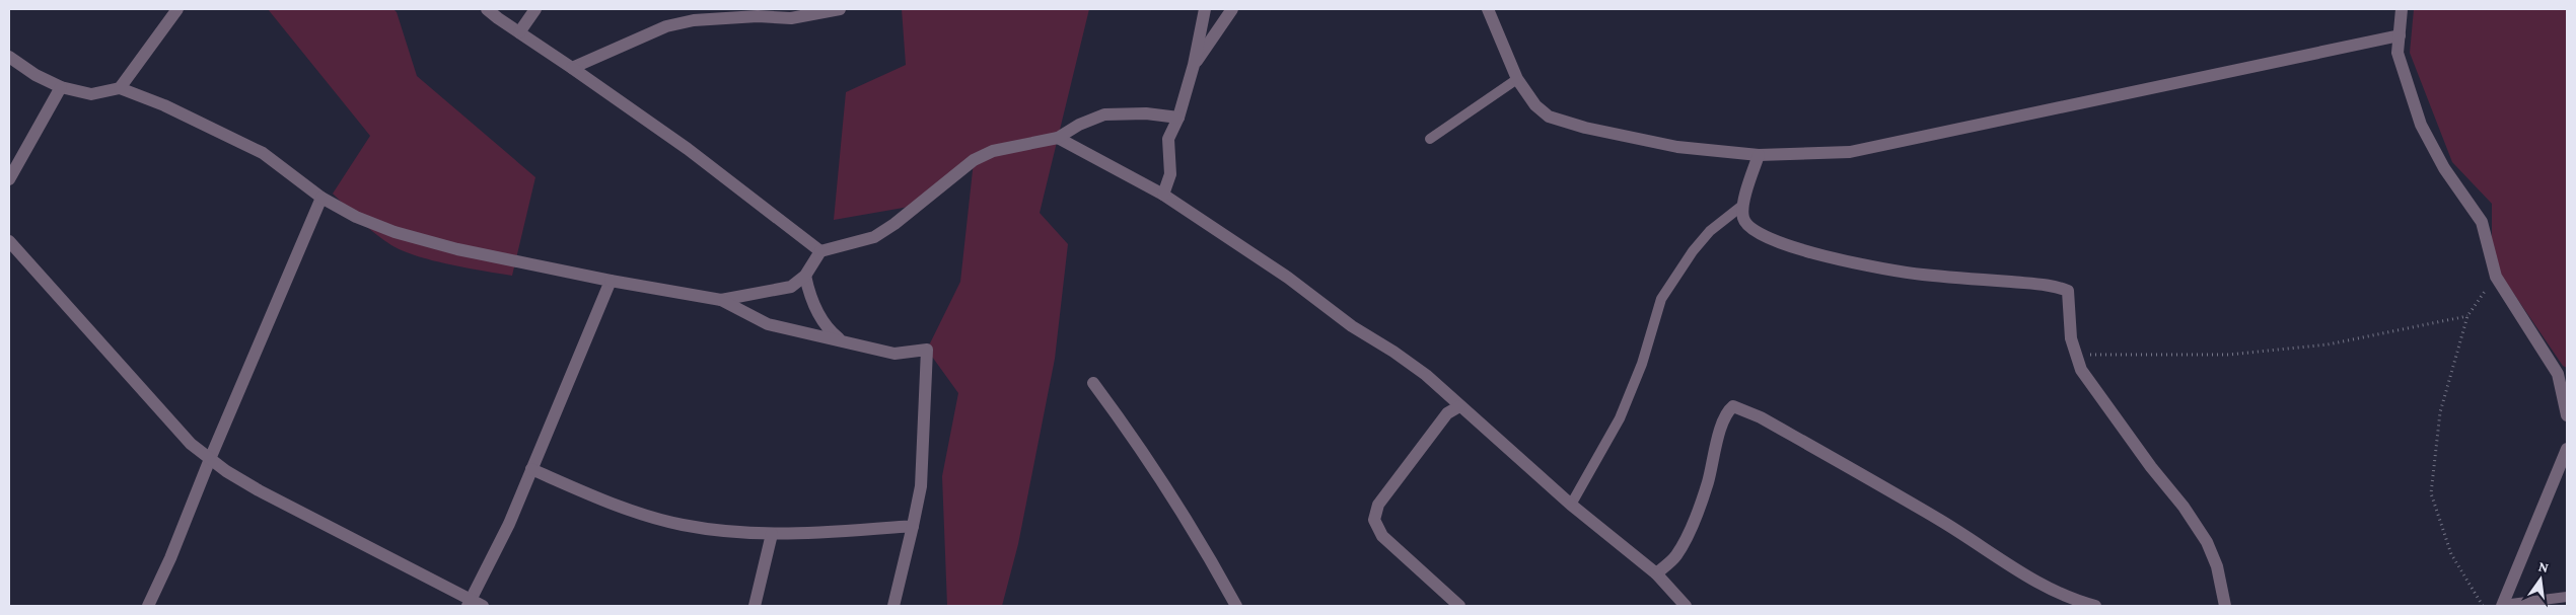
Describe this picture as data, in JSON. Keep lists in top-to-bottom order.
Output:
{
  "north": "top"
}
